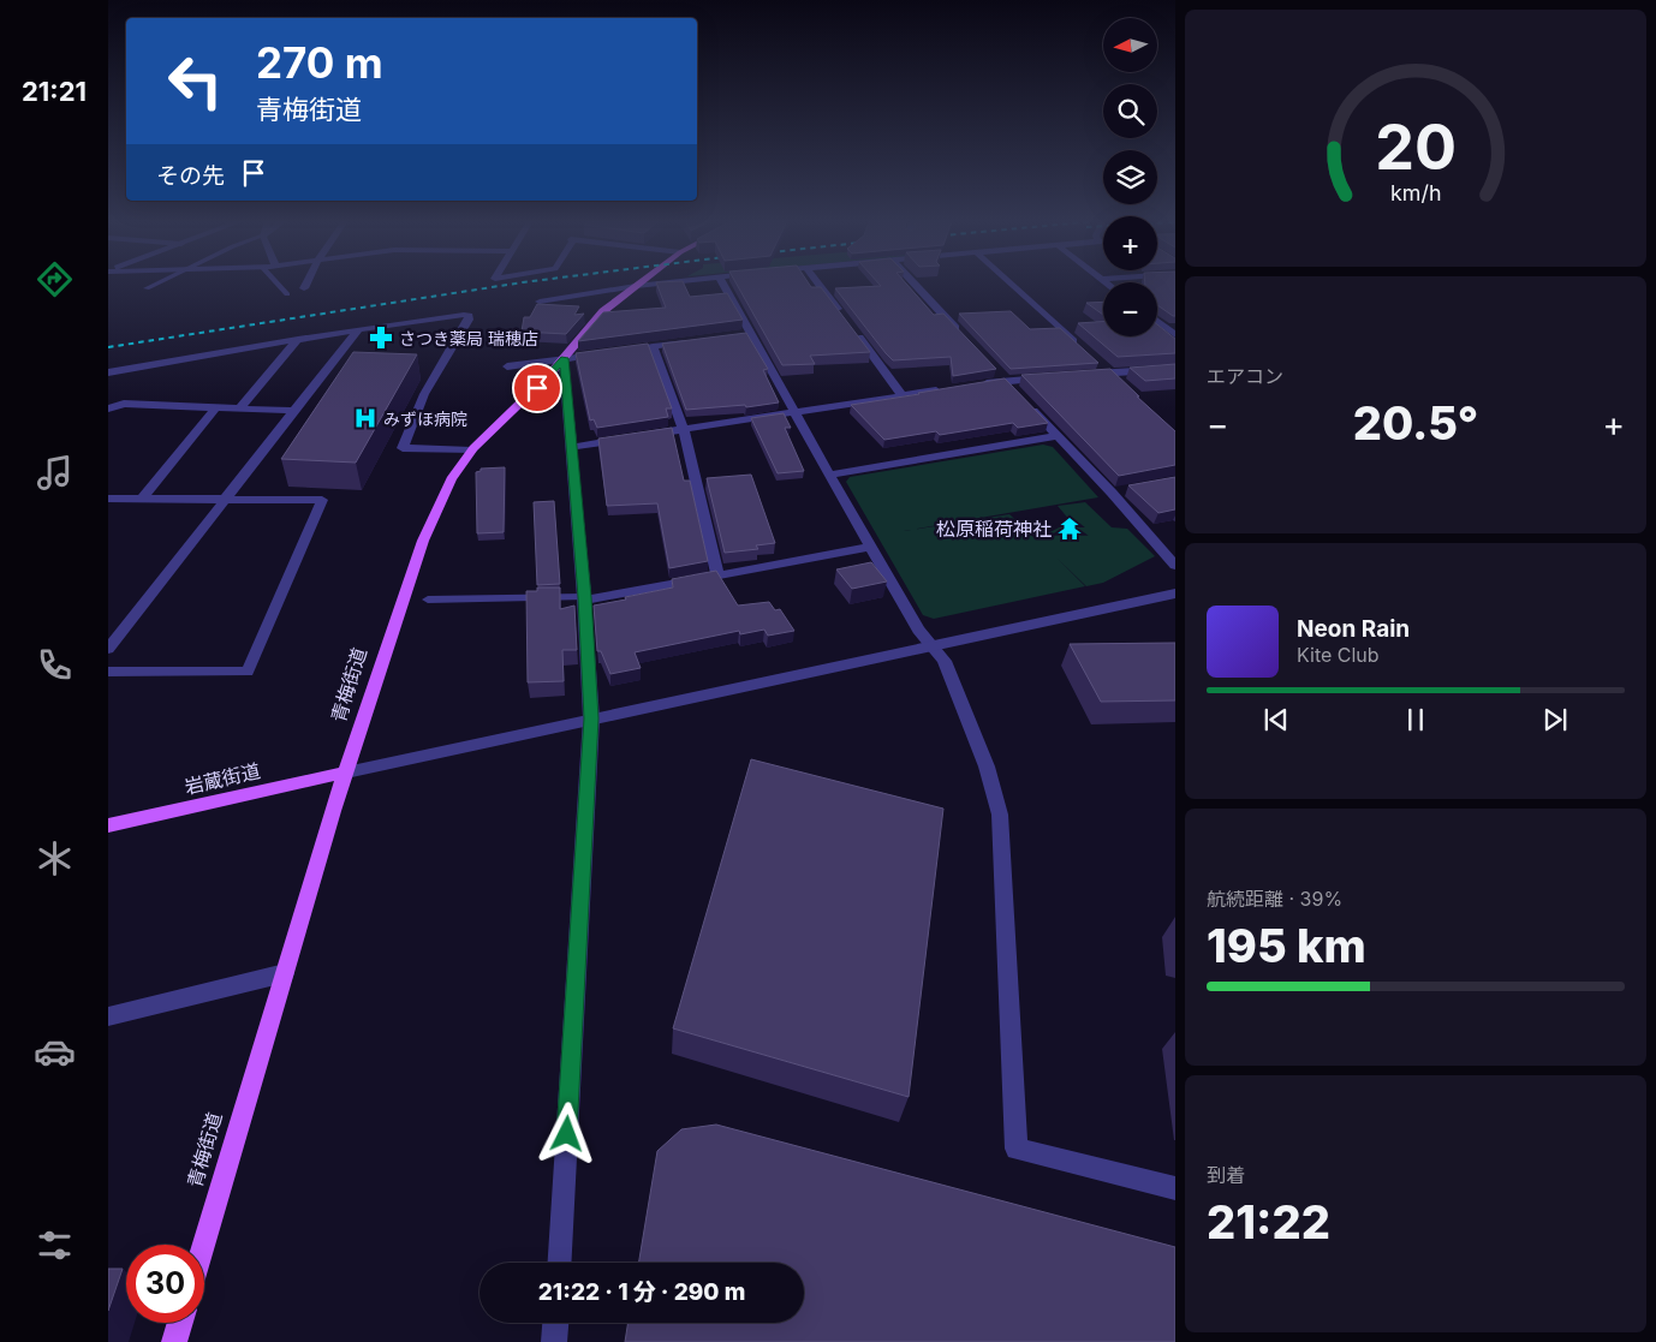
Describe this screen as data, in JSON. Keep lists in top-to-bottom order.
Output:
{
  "streets": {
    "main road": ["青梅街道", "岩蔵街道"]
  },
  "crossings": [
    ["青梅街道", "岩蔵街道"]
  ],
  "places": {
    "pharmacy": ["さつき薬局 瑞穂店"],
    "hospital": ["みずほ病院"],
    "temple": ["松原稲荷神社"]
  },
  "north": "left",
  "page": {
    "tabs": "21:21",
    "map_buttons": ["+", "−"],
    "turn": ["270 m", "青梅街道"],
    "then": "その先",
    "tile": [
      "エアコン",
      ["航続距離 · 39%", "195 km"],
      ["到着", "21:22"]
    ],
    "heat": ["−", "20.5°", "+"],
    "song": ["Neon Rain", "Kite Club"],
    "limit": "30",
    "trip": "21:22 · 1 分 · 290 m",
    "gauge": ["20", "km/h"]
  }
}
